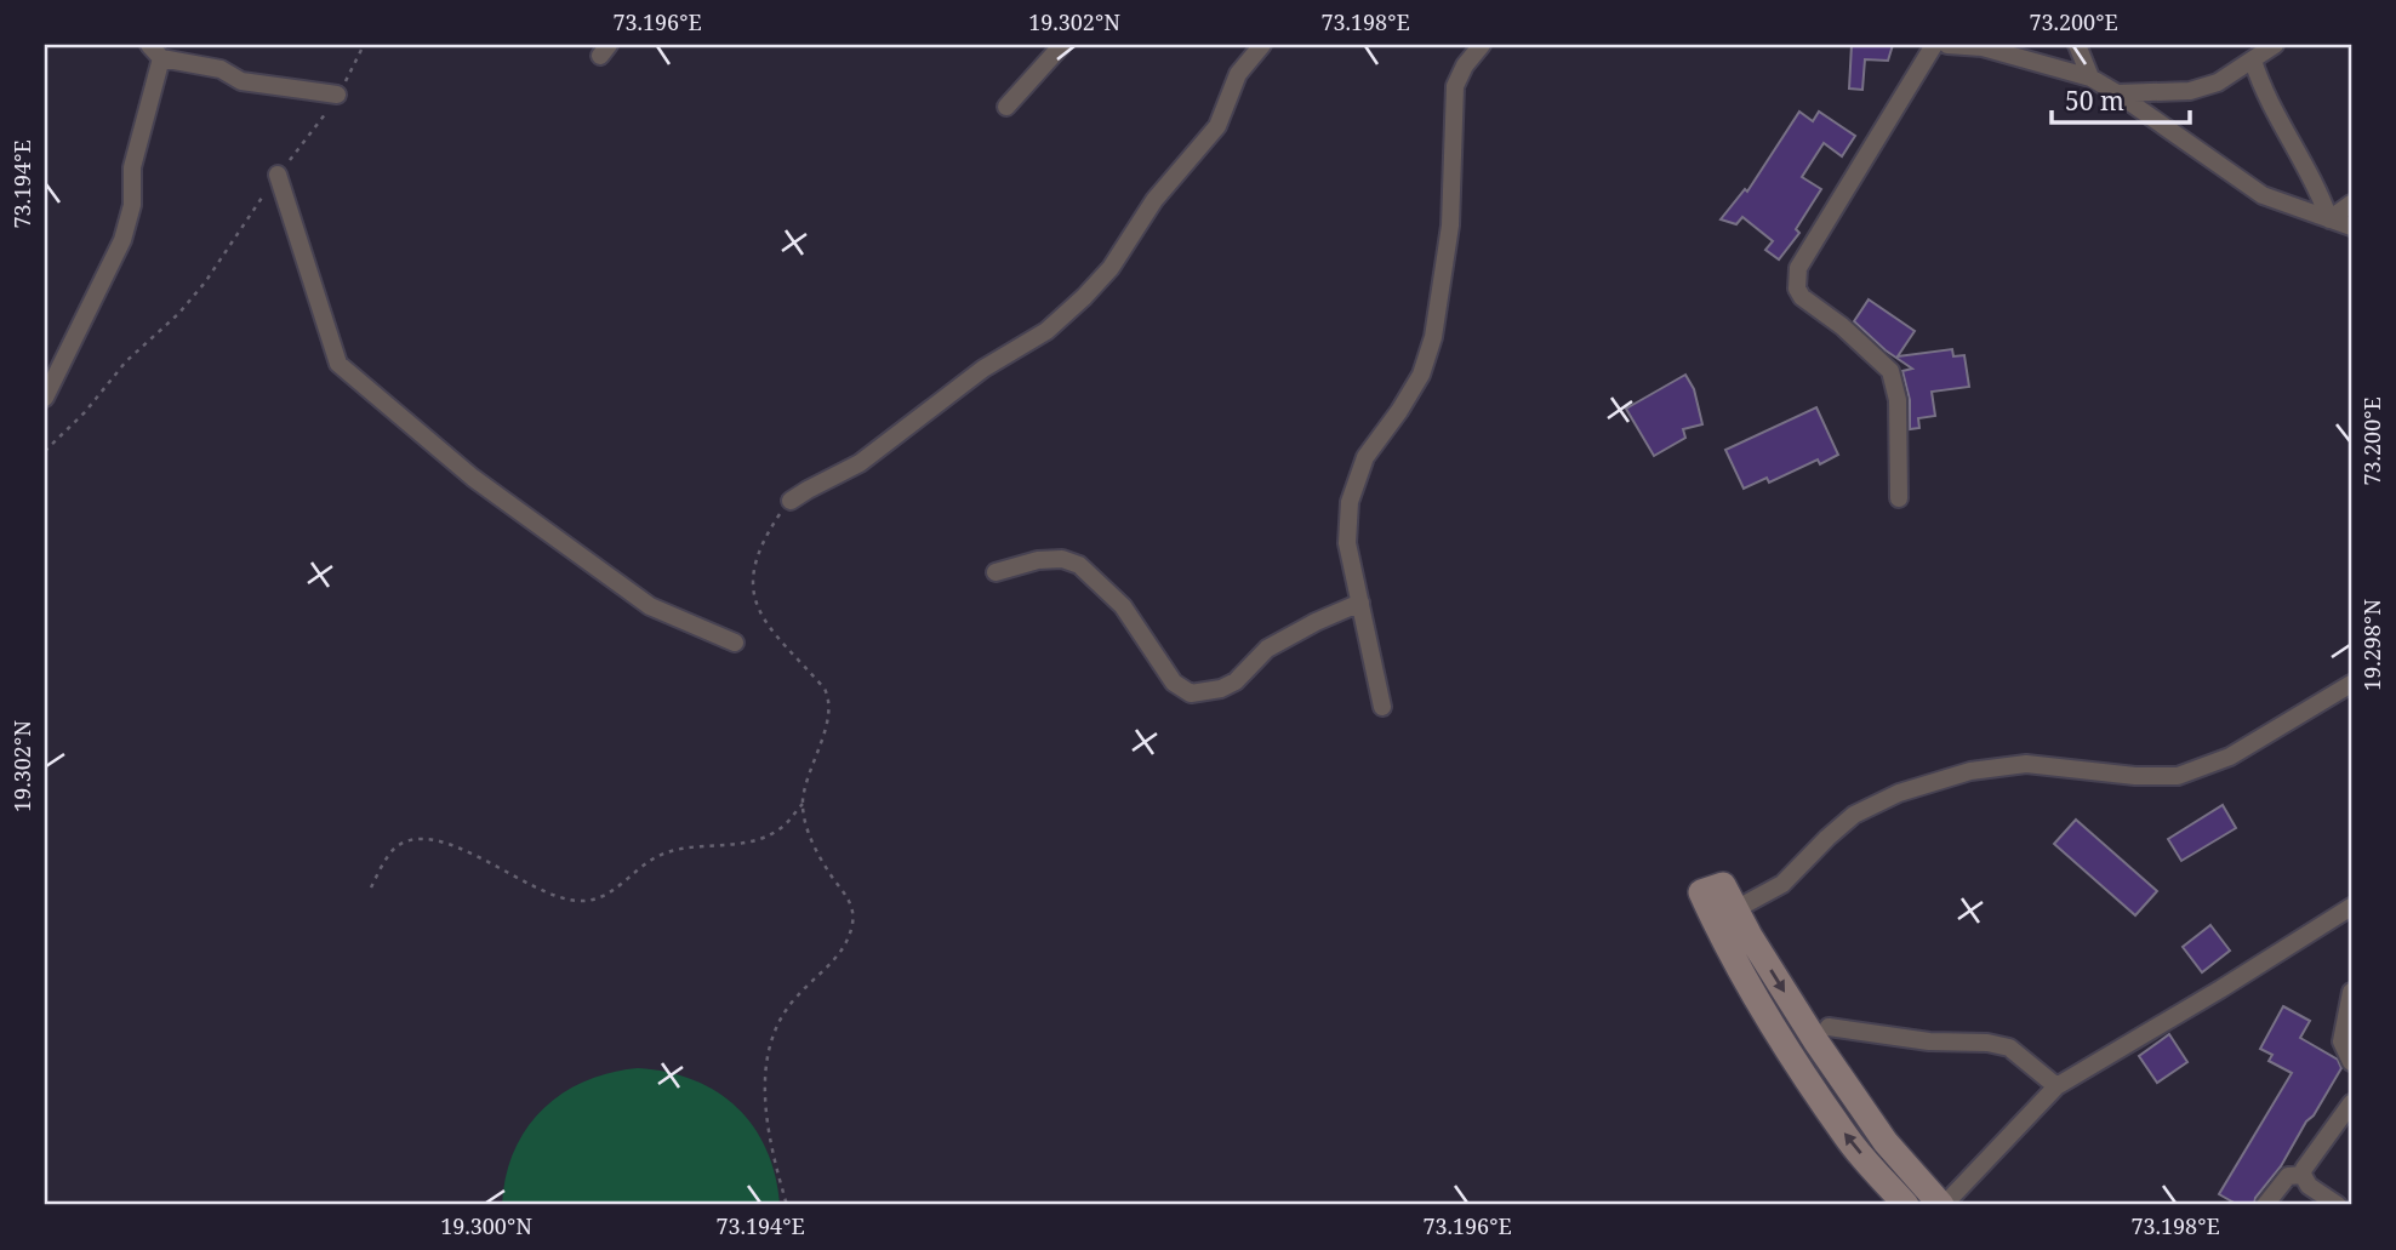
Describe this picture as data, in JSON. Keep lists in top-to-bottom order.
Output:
{
  "scale_bar": "50 m",
  "coordinates": [
    "73.196°E",
    "19.302°N",
    "73.198°E",
    "73.200°E",
    "73.194°E",
    "19.298°N",
    "19.300°N"
  ]
}
